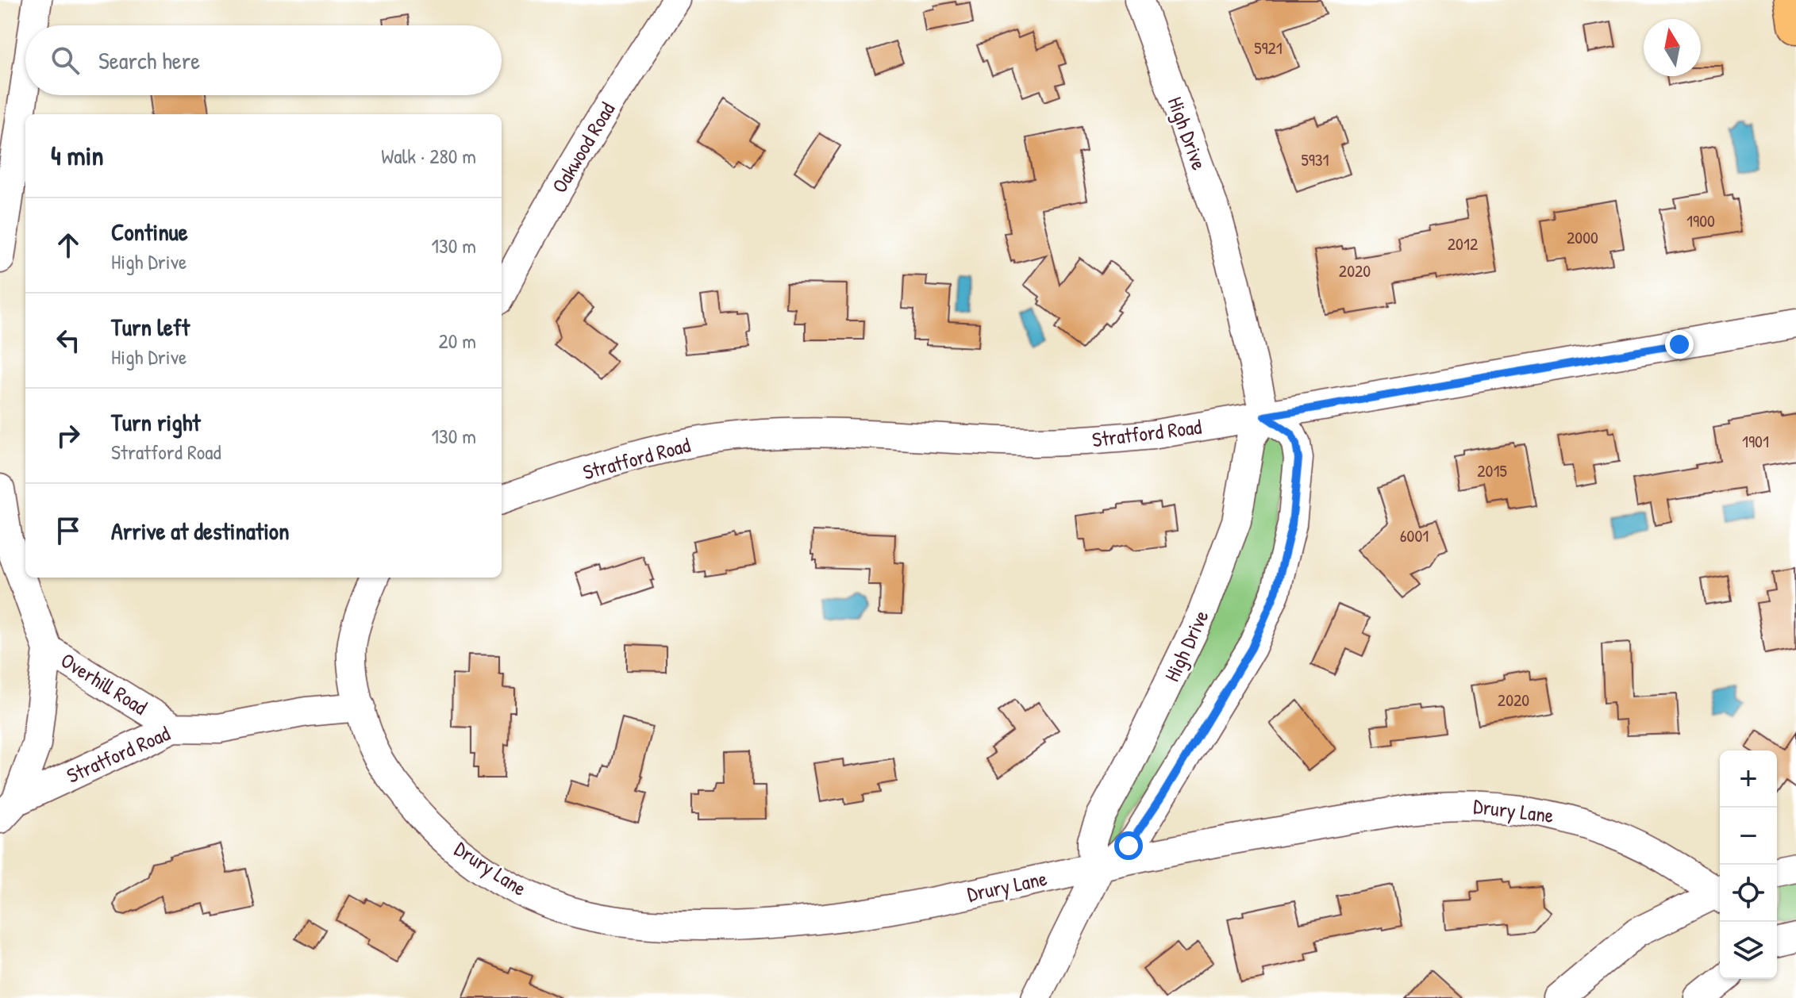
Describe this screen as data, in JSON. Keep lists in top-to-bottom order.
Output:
{
  "streets": {
    "street": [
      "High Drive",
      "Oakwood Road",
      "Stratford Road",
      "Overhill Road",
      "Drury Lane"
    ]
  },
  "crossings": [
    ["High Drive", "Stratford Road"],
    ["High Drive", "Drury Lane"],
    ["Stratford Road", "Overhill Road"],
    ["Stratford Road", "Drury Lane"]
  ],
  "house_numbers": [
    "5921",
    "5931",
    "1900",
    "2000",
    "2012",
    "2020",
    "1901",
    "2015",
    "6001",
    "2020"
  ],
  "north": "top",
  "page": {
    "search": "Search here",
    "heading": ["4 min", "Walk · 280 m"],
    "list": [
      ["Continue", "High Drive", "130 m"],
      ["Turn left", "High Drive", "20 m"],
      ["Turn right", "Stratford Road", "130 m"],
      "Arrive at destination"
    ],
    "map_buttons": ["+", "−"]
  }
}
